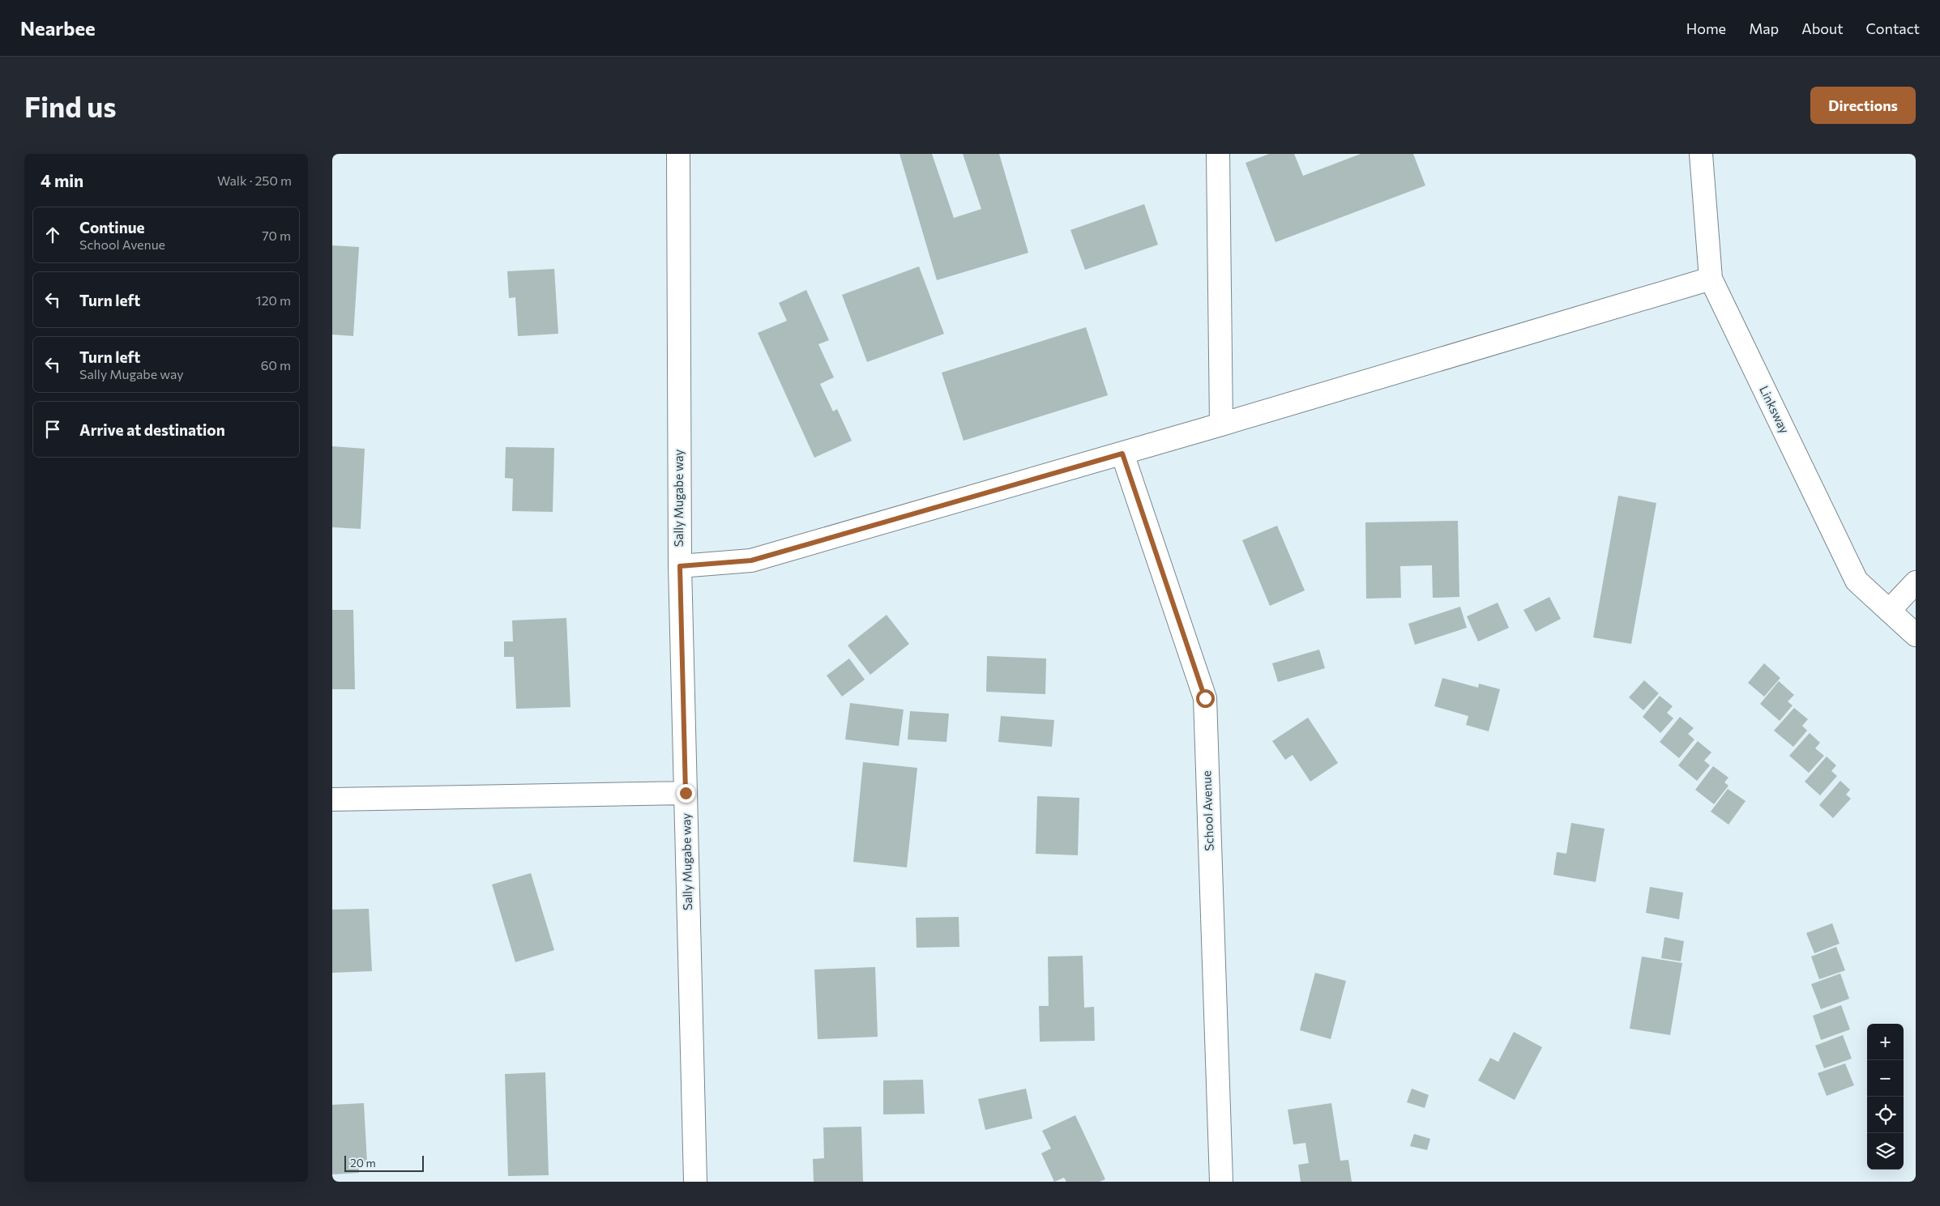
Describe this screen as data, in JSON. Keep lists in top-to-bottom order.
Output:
{
  "streets": {
    "street": ["Linksway", "Sally Mugabe way", "School Avenue"]
  },
  "scale_bar": "20 m",
  "page": {
    "header": "Nearbee",
    "nav": [
      "Home",
      "Map",
      "About",
      "Contact"
    ],
    "buttons": "Directions",
    "title": "Find us",
    "heading": ["4 min", "Walk · 250 m"],
    "list": [
      ["Continue", "School Avenue", "70 m"],
      ["Turn left", "120 m"],
      ["Turn left", "Sally Mugabe way", "60 m"],
      "Arrive at destination"
    ],
    "map_buttons": ["+", "−"],
    "scale": "20 m"
  }
}
